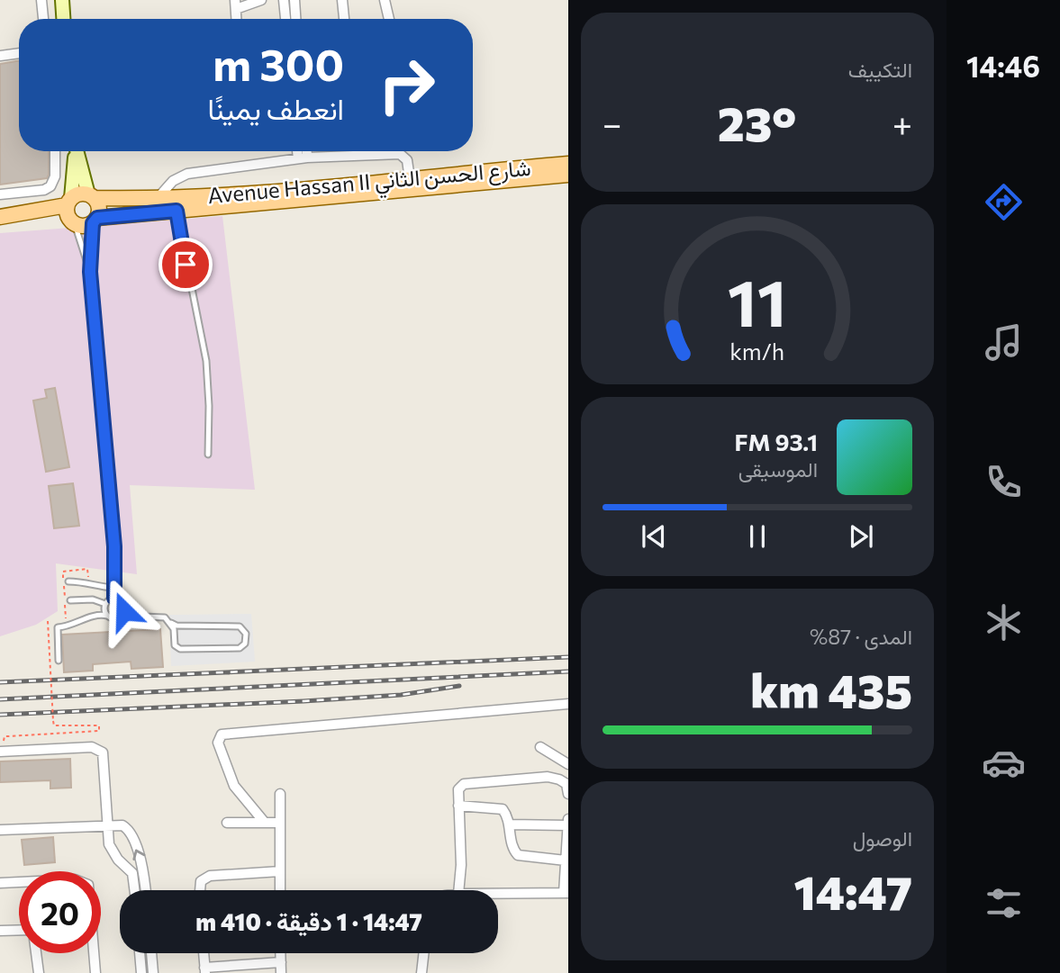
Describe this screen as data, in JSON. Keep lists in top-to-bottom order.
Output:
{
  "streets": {
    "main road": ["Avenue Hassan II شارع الحسن الثاني"]
  },
  "page": {
    "tabs": "14:46",
    "tile": [
      "التكييف",
      ["المدى · 87%", "435 km"],
      ["الوصول", "14:47"]
    ],
    "turn": ["300 m", "انعطف يمينًا"],
    "heat": ["−", "23°", "+"],
    "song": ["93.1 FM", "الموسيقى"],
    "limit": "20",
    "trip": "14:47 · 1 دقيقة · 410 m",
    "gauge": ["11", "km/h"]
  }
}
